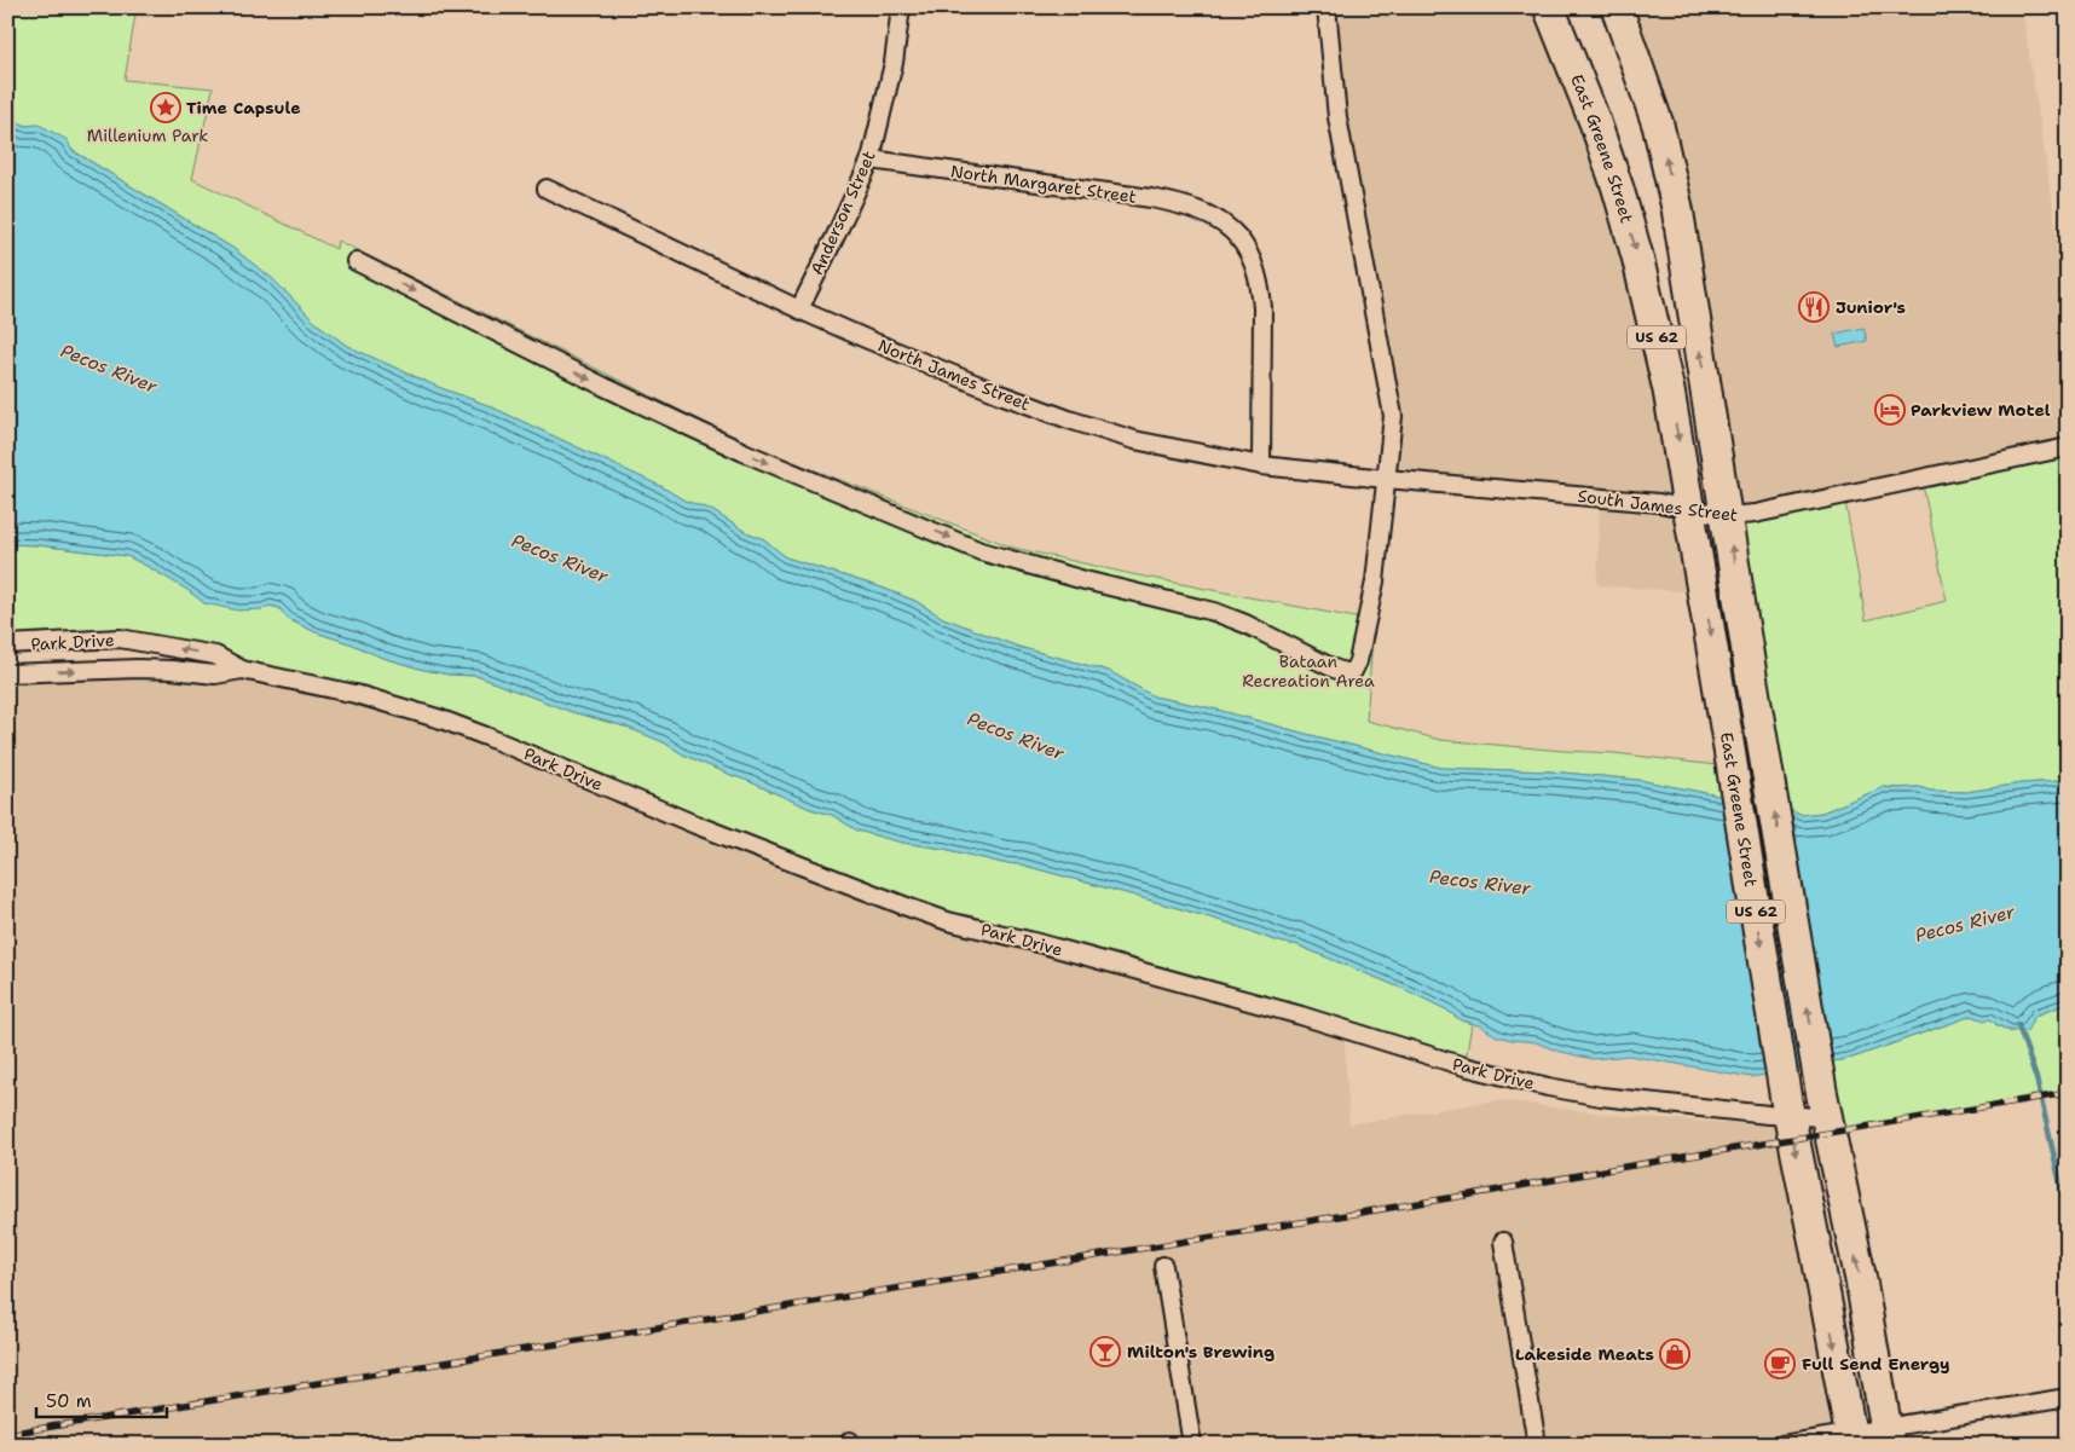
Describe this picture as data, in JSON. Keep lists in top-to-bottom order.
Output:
{
  "streets": {
    "highway": ["East Greene Street", "US 62"],
    "street": [
      "North Margaret Street",
      "Anderson Street",
      "North James Street",
      "South James Street",
      "Park Drive"
    ]
  },
  "crossings": [
    ["East Greene Street", "South James Street"],
    ["East Greene Street", "Park Drive"],
    ["North Margaret Street", "Anderson Street"],
    ["North Margaret Street", "North James Street"],
    ["Anderson Street", "North James Street"],
    ["North James Street", "South James Street"]
  ],
  "water": ["Pecos River"],
  "parks": ["Millenium Park", "Bataan Recreation Area"],
  "places": {
    "place": ["Time Capsule"],
    "restaurant": ["Junior's"],
    "hotel": ["Parkview Motel"],
    "bar": ["Milton's Brewing"],
    "shop": ["Lakeside Meats"],
    "cafe": ["Full Send Energy"]
  },
  "scale_bar": "50 m"
}
